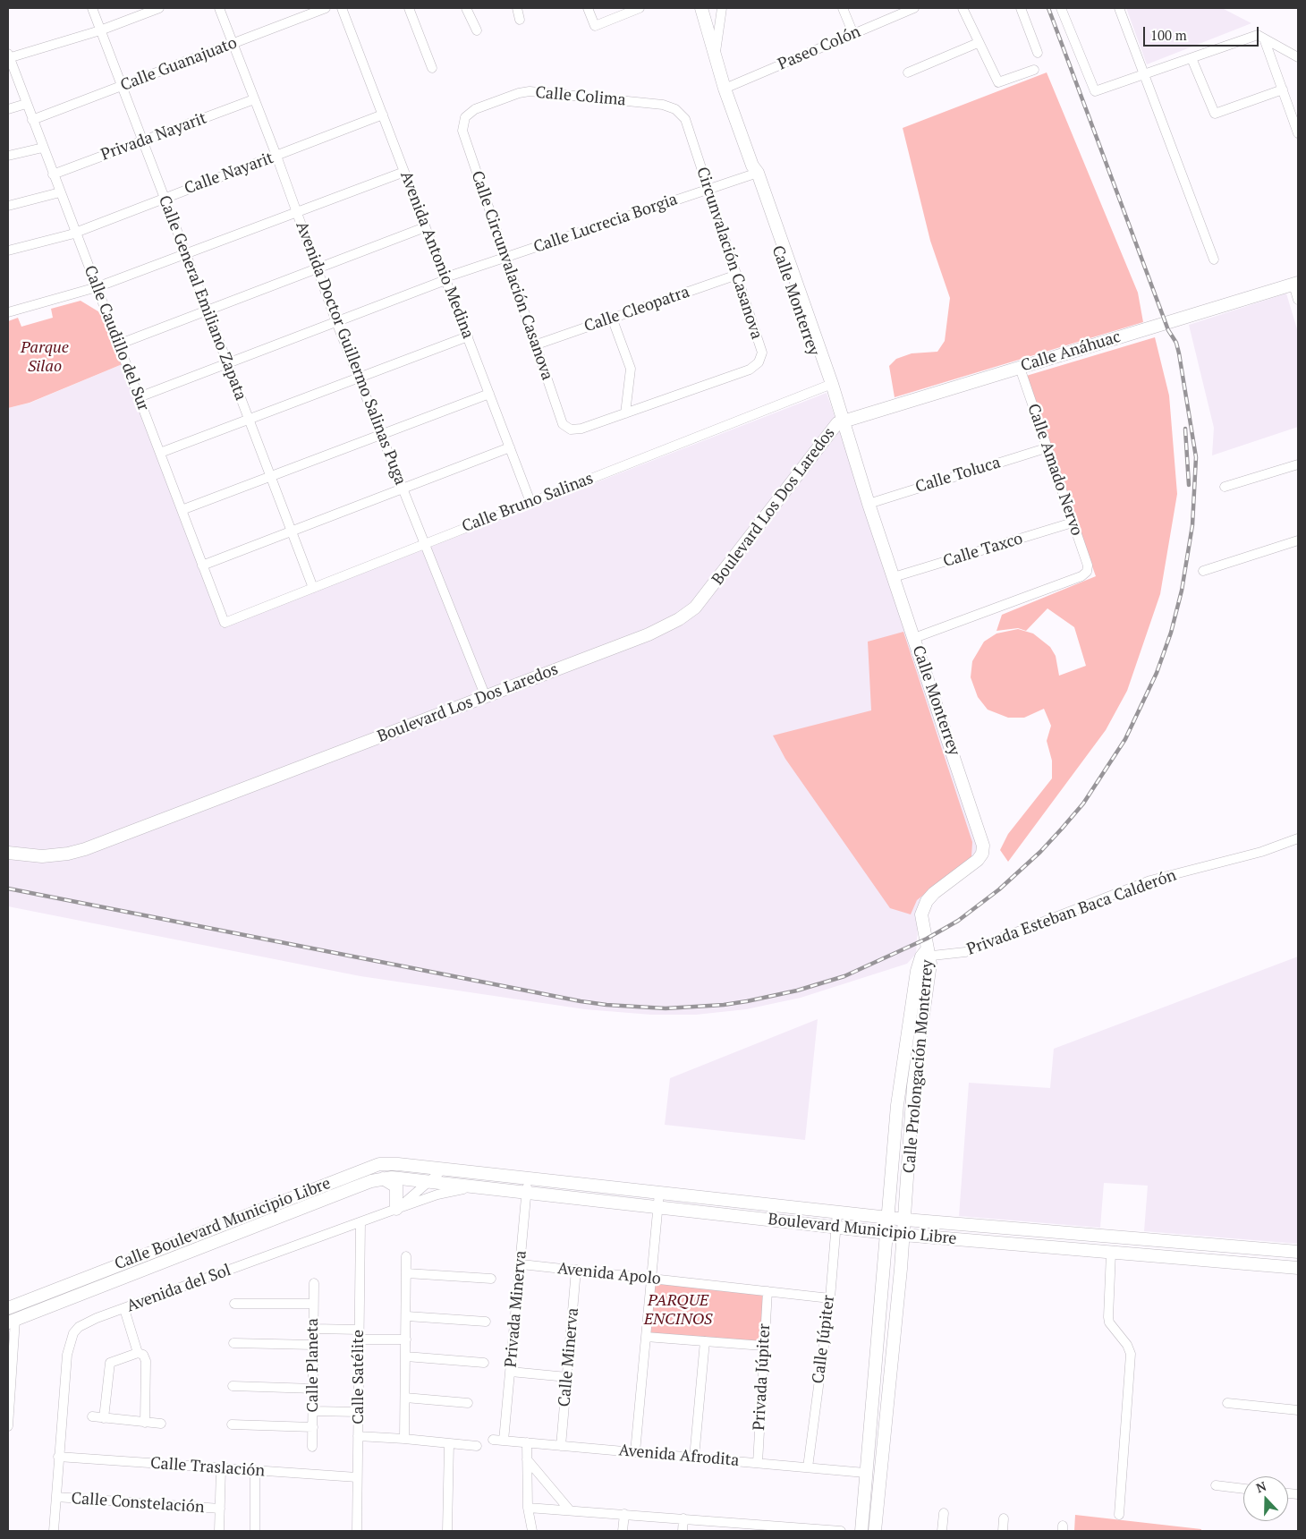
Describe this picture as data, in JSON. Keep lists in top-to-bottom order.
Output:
{
  "streets": {
    "main road": [
      "Calle Monterrey",
      "Calle Anáhuac",
      "Boulevard Los Dos Laredos",
      "Calle Prolongación Monterrey",
      "Calle Boulevard Municipio Libre",
      "Boulevard Municipio Libre"
    ],
    "street": [
      "Paseo Colón",
      "Calle Guanajuato",
      "Calle Colima",
      "Privada Nayarit",
      "Calle Nayarit",
      "Calle Lucrecia Borgia",
      "Circunvalación Casanova",
      "Avenida Antonio Medina",
      "Calle Circunvalación Casanova",
      "Calle General Emiliano Zapata",
      "Calle Cleopatra",
      "Calle Caudillo del Sur",
      "Avenida Doctor Guillermo Salinas Puga",
      "Calle Amado Nervo",
      "Calle Toluca",
      "Calle Bruno Salinas",
      "Calle Taxco",
      "Privada Esteban Baca Calderón",
      "Avenida Apolo",
      "Avenida del Sol",
      "Privada Minerva",
      "Calle Júpiter",
      "Calle Minerva",
      "Calle Planeta",
      "Calle Satélite",
      "Privada Júpiter",
      "Avenida Afrodita",
      "Calle Traslación",
      "Calle Constelación"
    ]
  },
  "crossings": [
    ["Paseo Colón", "Calle Monterrey"],
    ["Calle Guanajuato", "Calle General Emiliano Zapata"],
    ["Calle Guanajuato", "Calle Caudillo del Sur"],
    ["Calle Guanajuato", "Avenida Doctor Guillermo Salinas Puga"],
    ["Calle Colima", "Circunvalación Casanova"],
    ["Calle Colima", "Calle Circunvalación Casanova"],
    ["Privada Nayarit", "Calle General Emiliano Zapata"],
    ["Privada Nayarit", "Calle Caudillo del Sur"],
    ["Privada Nayarit", "Avenida Doctor Guillermo Salinas Puga"],
    ["Calle Nayarit", "Avenida Antonio Medina"],
    ["Calle Nayarit", "Calle General Emiliano Zapata"],
    ["Calle Nayarit", "Calle Caudillo del Sur"],
    ["Calle Nayarit", "Avenida Doctor Guillermo Salinas Puga"],
    ["Calle Lucrecia Borgia", "Circunvalación Casanova"],
    ["Calle Lucrecia Borgia", "Calle Circunvalación Casanova"],
    ["Calle Lucrecia Borgia", "Calle Monterrey"],
    ["Circunvalación Casanova", "Calle Circunvalación Casanova"],
    ["Circunvalación Casanova", "Calle Cleopatra"],
    ["Avenida Antonio Medina", "Calle Bruno Salinas"],
    ["Calle Circunvalación Casanova", "Calle Cleopatra"],
    ["Calle General Emiliano Zapata", "Calle Bruno Salinas"],
    ["Calle Monterrey", "Calle Anáhuac"],
    ["Calle Monterrey", "Calle Amado Nervo"],
    ["Calle Monterrey", "Calle Toluca"],
    ["Calle Monterrey", "Calle Bruno Salinas"],
    ["Calle Monterrey", "Boulevard Los Dos Laredos"],
    ["Calle Monterrey", "Calle Taxco"],
    ["Calle Monterrey", "Privada Esteban Baca Calderón"],
    ["Calle Monterrey", "Calle Prolongación Monterrey"],
    ["Calle Caudillo del Sur", "Calle Bruno Salinas"],
    ["Calle Anáhuac", "Calle Amado Nervo"],
    ["Calle Anáhuac", "Boulevard Los Dos Laredos"],
    ["Avenida Doctor Guillermo Salinas Puga", "Calle Bruno Salinas"],
    ["Avenida Doctor Guillermo Salinas Puga", "Boulevard Los Dos Laredos"],
    ["Calle Amado Nervo", "Calle Toluca"],
    ["Calle Amado Nervo", "Calle Taxco"],
    ["Privada Esteban Baca Calderón", "Calle Prolongación Monterrey"],
    ["Calle Prolongación Monterrey", "Boulevard Municipio Libre"],
    ["Calle Prolongación Monterrey", "Avenida Afrodita"],
    ["Calle Boulevard Municipio Libre", "Boulevard Municipio Libre"],
    ["Boulevard Municipio Libre", "Avenida del Sol"],
    ["Boulevard Municipio Libre", "Privada Minerva"],
    ["Boulevard Municipio Libre", "Calle Júpiter"],
    ["Avenida Apolo", "Privada Minerva"],
    ["Avenida Apolo", "Calle Júpiter"],
    ["Avenida Apolo", "Calle Minerva"],
    ["Avenida Apolo", "Privada Júpiter"],
    ["Avenida del Sol", "Calle Satélite"],
    ["Avenida del Sol", "Calle Traslación"],
    ["Avenida del Sol", "Calle Constelación"],
    ["Privada Minerva", "Avenida Afrodita"],
    ["Calle Júpiter", "Avenida Afrodita"],
    ["Calle Minerva", "Avenida Afrodita"],
    ["Calle Satélite", "Calle Traslación"],
    ["Privada Júpiter", "Avenida Afrodita"]
  ],
  "parks": ["Parque Silao", "PARQUE ENCINOS"],
  "scale_bar": "100 m",
  "north": "top"
}
